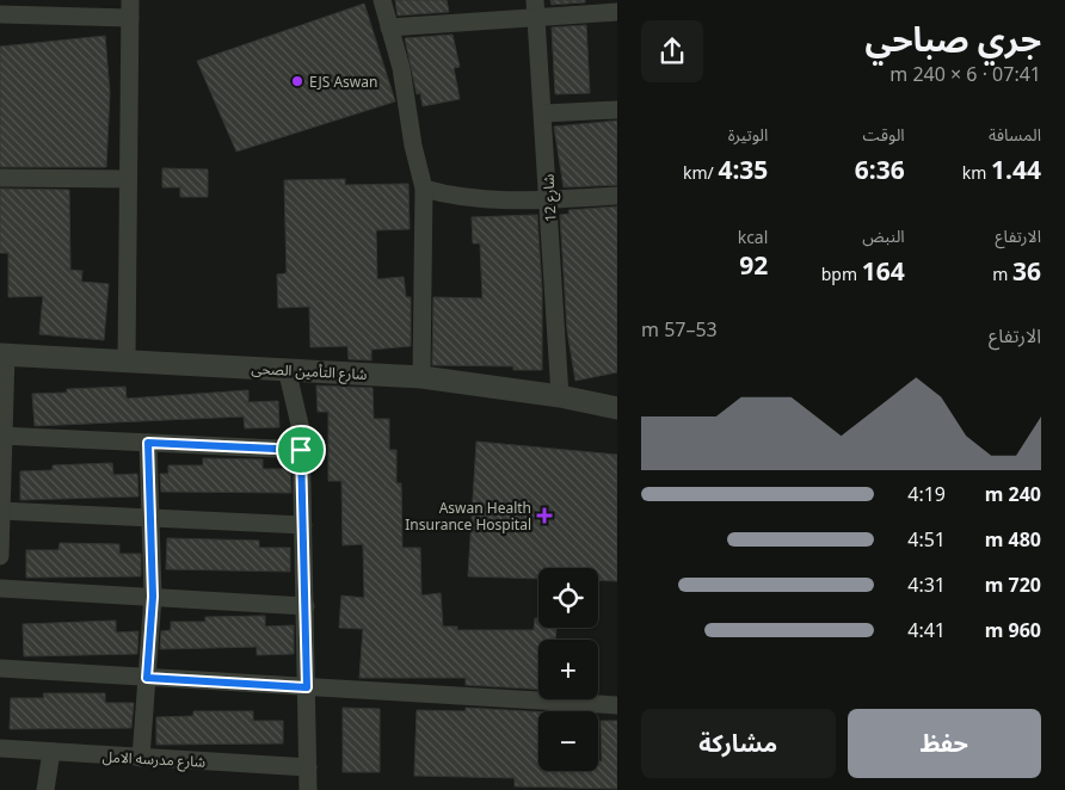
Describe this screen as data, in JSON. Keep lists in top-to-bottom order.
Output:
{
  "streets": {
    "street": ["شارع 12", "شارع التأمين الصحى", "شارع مدرسه الامل"]
  },
  "crossings": [
    ["شارع 12", "شارع التأمين الصحى"]
  ],
  "places": {
    "other": ["EJS Aswan"],
    "health": ["Aswan Health Insurance Hospital"]
  },
  "page": {
    "heading": ["جري صباحي", "07:41 · 6 × 240 m"],
    "stats": [
      ["المسافة", "1.44 km"],
      ["الوقت", "6:36"],
      ["الوتيرة", "4:35 /km"],
      ["الارتفاع", "36 m"],
      ["النبض", "164 bpm"],
      ["kcal", "92"]
    ],
    "chart": ["الارتفاع", "53–57 m"],
    "list": [
      {
        "name": "240 m",
        "note": "4:19"
      },
      {
        "name": "480 m",
        "note": "4:51"
      },
      {
        "name": "720 m",
        "note": "4:31"
      },
      {
        "name": "960 m",
        "note": "4:41"
      }
    ],
    "map_buttons": ["+", "−"],
    "buttons": ["حفظ", "مشاركة"]
  }
}
